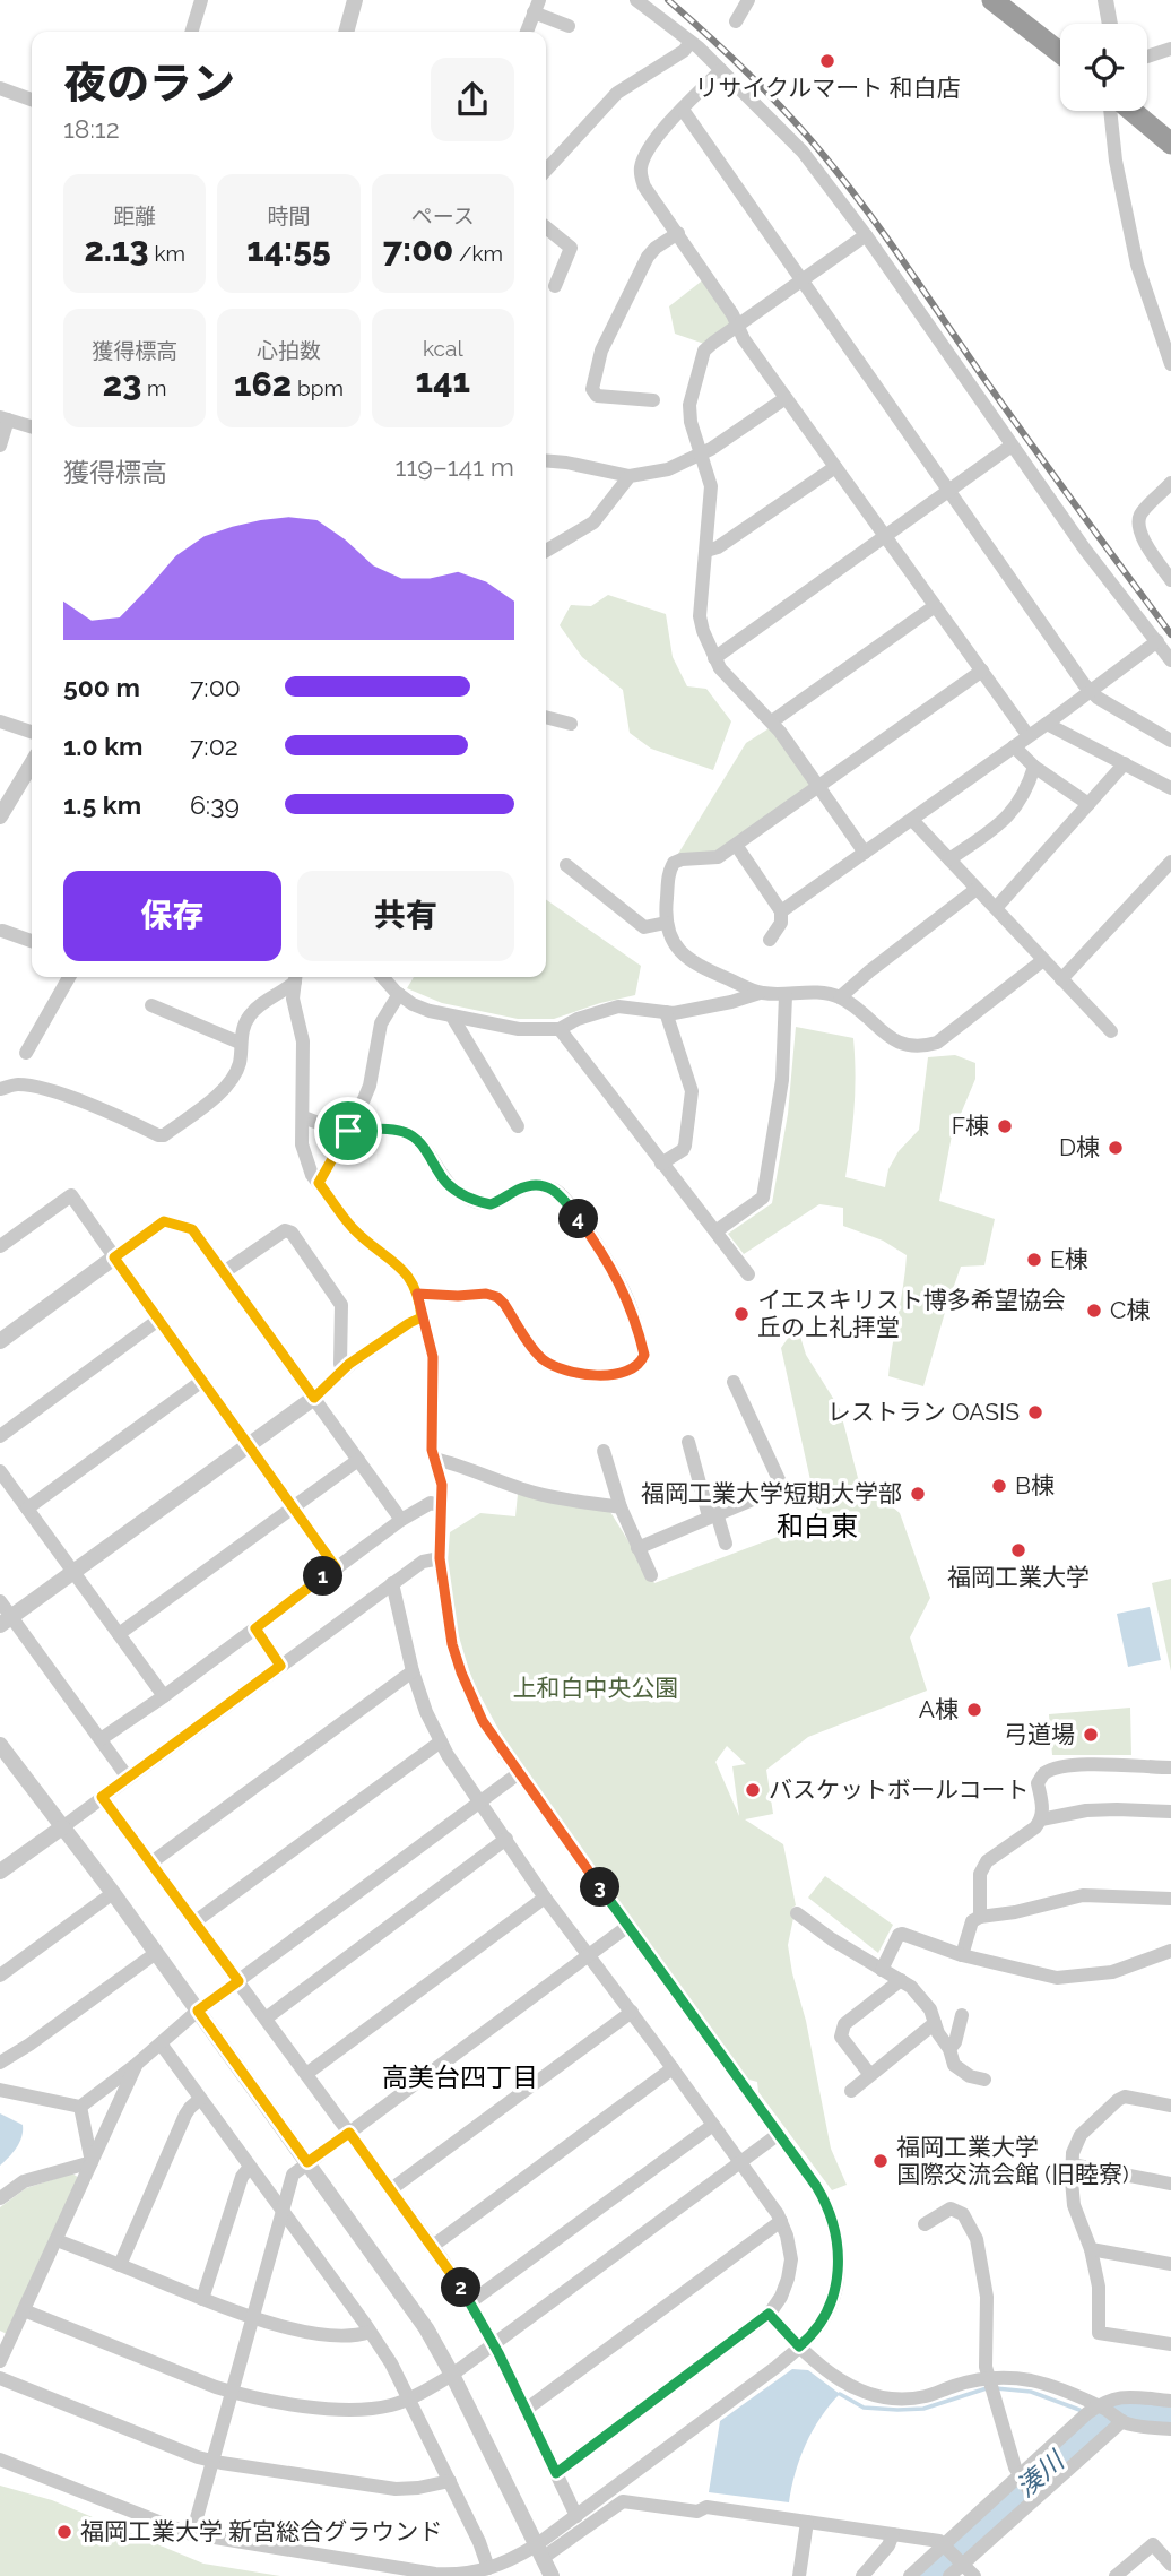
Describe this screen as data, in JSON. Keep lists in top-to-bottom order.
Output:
{
  "districts": ["和白東", "高美台四丁目"],
  "water": ["湊川"],
  "parks": ["上和白中央公園"],
  "places": [
    "リサイクルマート 和白店",
    "F棟",
    "D棟",
    "E棟",
    "C棟",
    "イエスキリスト博多希望協会 丘の上礼拝堂",
    "レストラン OASIS",
    "B棟",
    "福岡工業大学短期大学部",
    "福岡工業大学",
    "A棟",
    "弓道場",
    "バスケットボールコート",
    "福岡工業大学 国際交流会館 (旧睦寮)",
    "福岡工業大学 新宮総合グラウンド"
  ],
  "page": {
    "heading": ["夜のラン", "18:12"],
    "stats": [
      ["距離", "2.13 km"],
      ["時間", "14:55"],
      ["ペース", "7:00 /km"],
      ["獲得標高", "23 m"],
      ["心拍数", "162 bpm"],
      ["kcal", "141"]
    ],
    "chart": ["獲得標高", "119–141 m"],
    "list": [
      {
        "name": "500 m",
        "note": "7:00"
      },
      {
        "name": "1.0 km",
        "note": "7:02"
      },
      {
        "name": "1.5 km",
        "note": "6:39"
      }
    ],
    "buttons": ["保存", "共有"],
    "pins": [
      "4",
      "1",
      "3",
      "2"
    ]
  }
}
